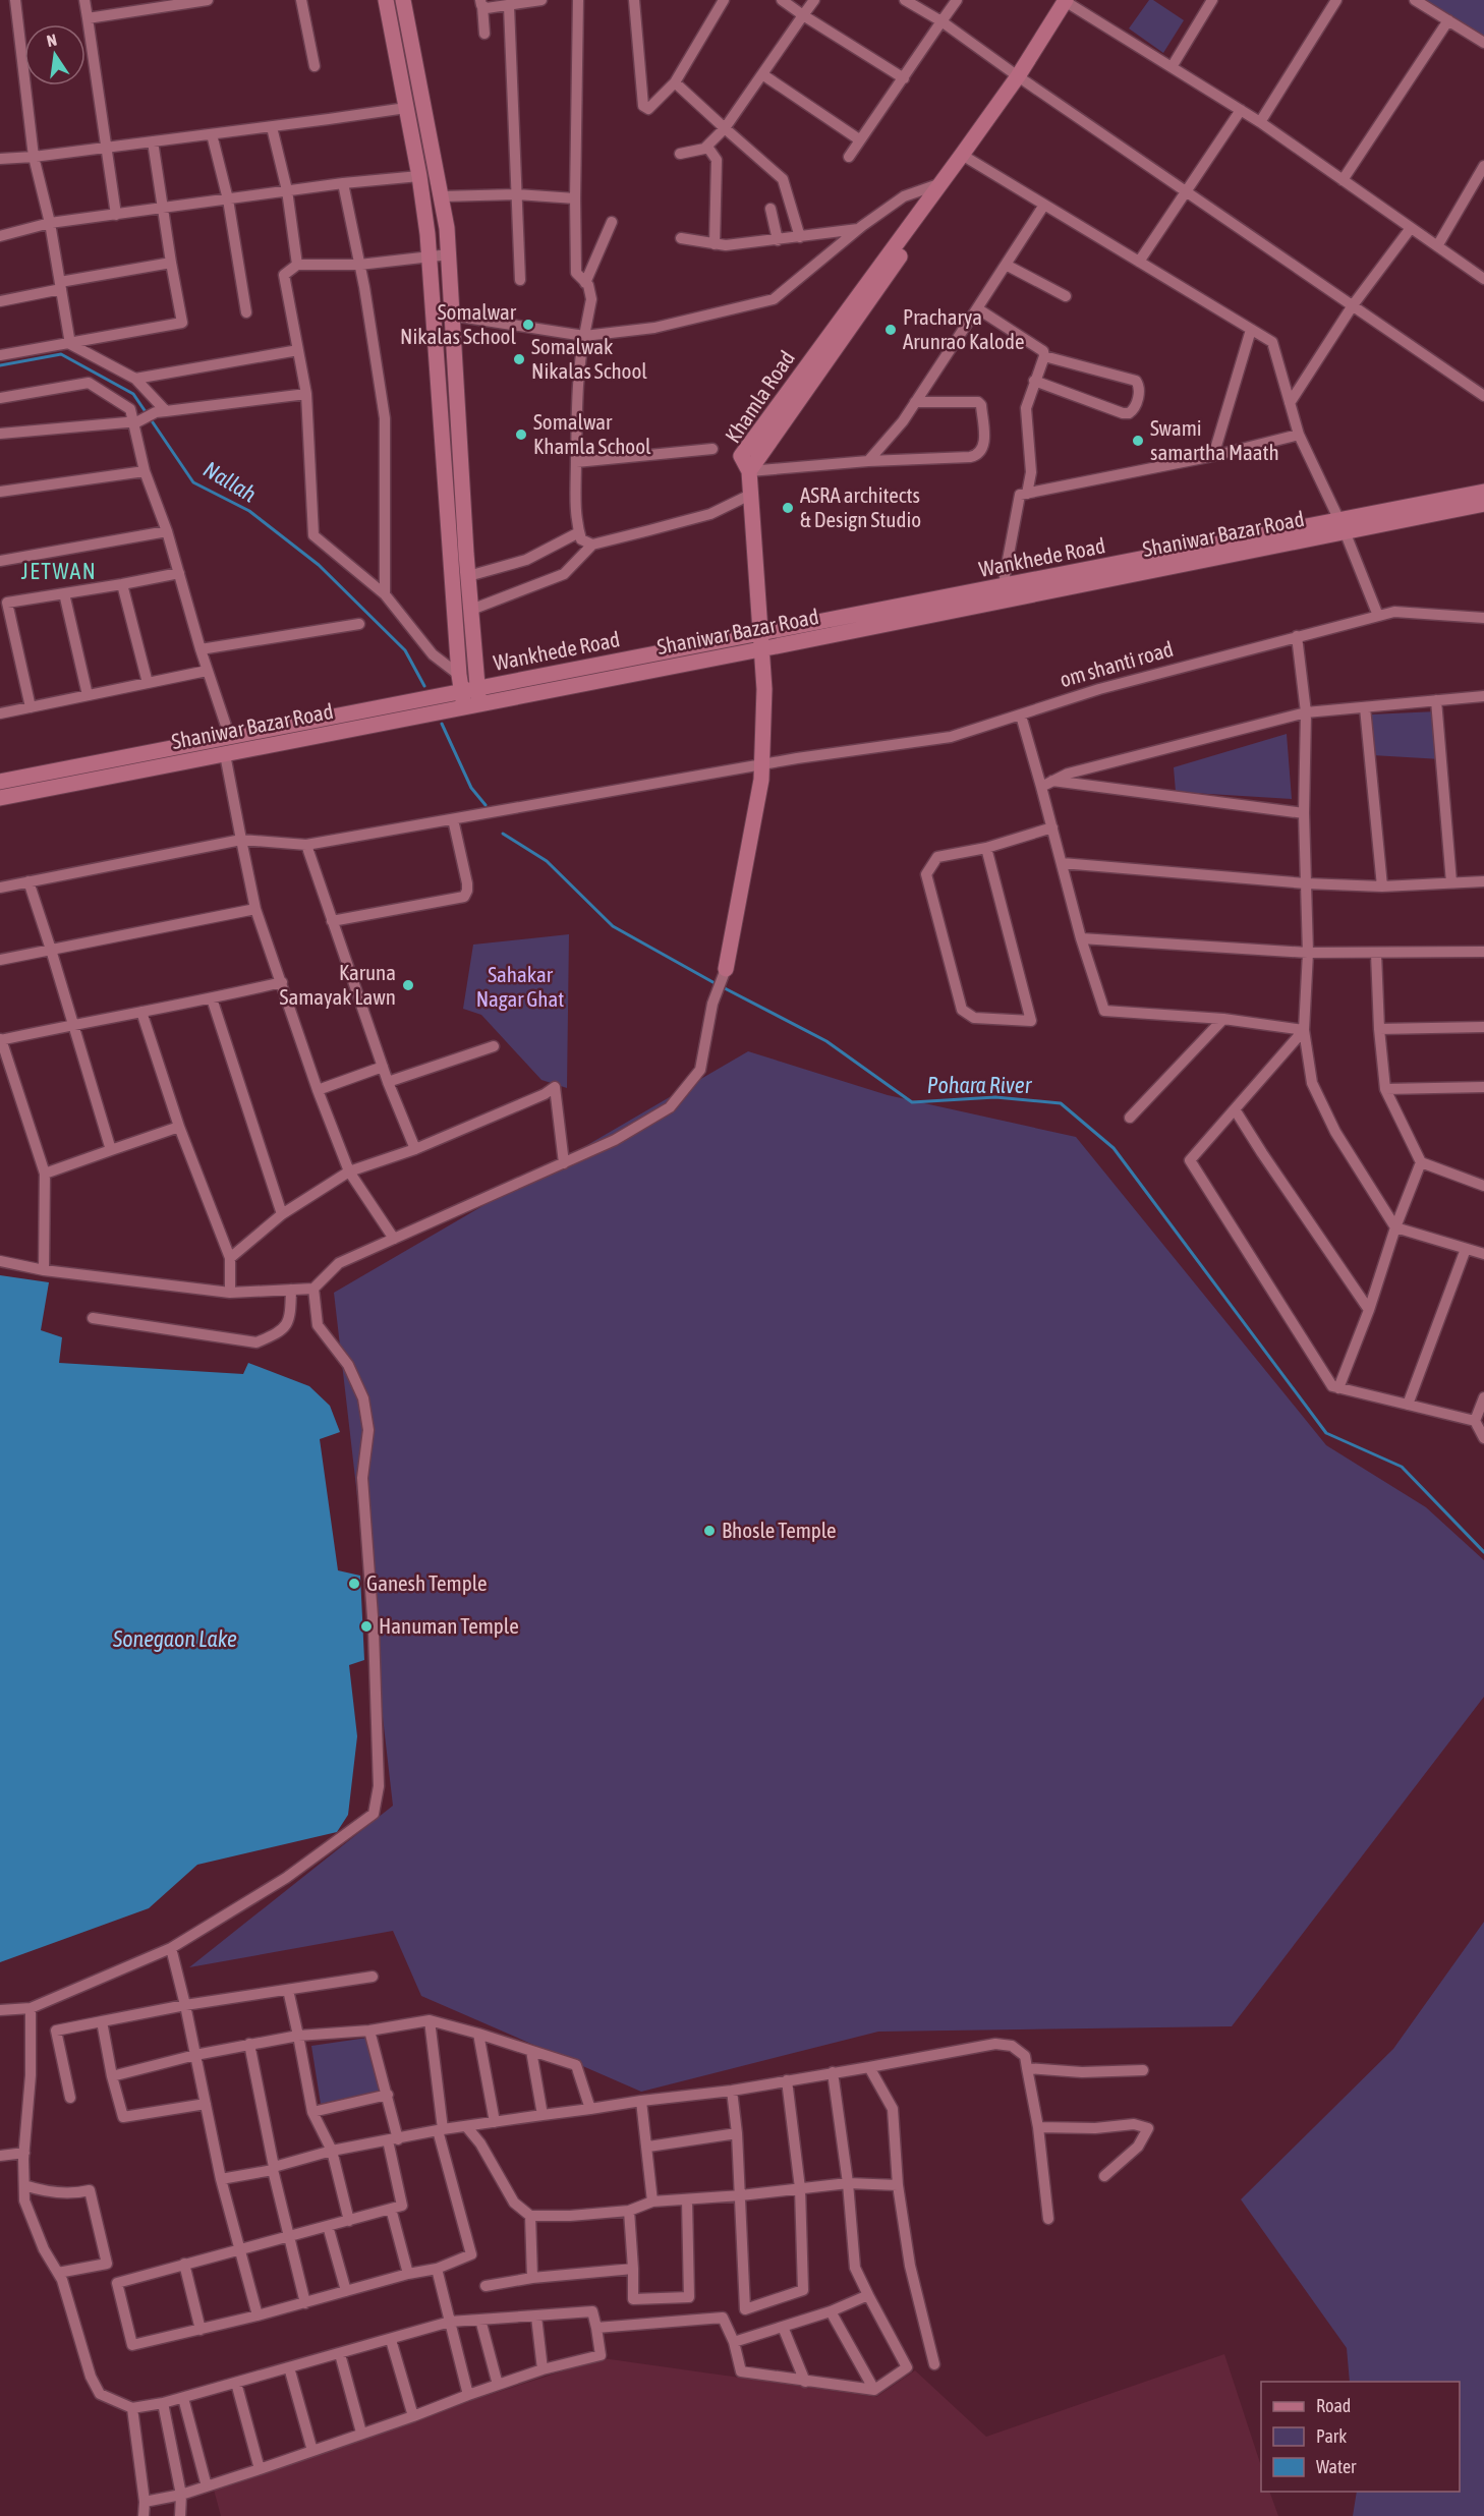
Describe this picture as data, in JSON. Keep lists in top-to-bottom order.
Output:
{
  "streets": {
    "main road": ["Khamla Road", "Shaniwar Bazar Road", "Wankhede Road"],
    "street": ["om shanti road"]
  },
  "crossings": [
    ["Shaniwar Bazar Road", "Wankhede Road"]
  ],
  "districts": ["JETWAN"],
  "water": ["Nallah", "Pohara River", "Sonegaon Lake"],
  "parks": ["Sahakar Nagar Ghat"],
  "places": [
    "Somalwar Nikalas School",
    "Pracharya Arunrao Kalode",
    "Somalwak Nikalas School",
    "Somalwar Khamla School",
    "Swami samartha Maath",
    "ASRA architects & Design Studio",
    "Karuna Samayak Lawn",
    "Bhosle Temple",
    "Ganesh Temple",
    "Hanuman Temple"
  ],
  "legend": ["Road", "Park", "Water"],
  "north": "top"
}
